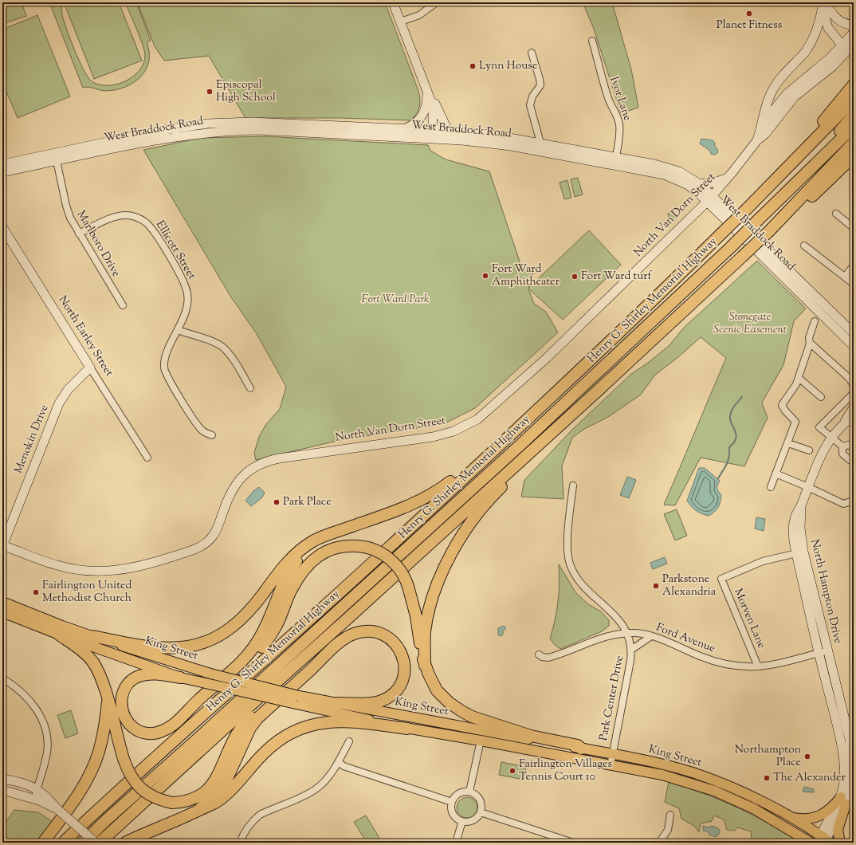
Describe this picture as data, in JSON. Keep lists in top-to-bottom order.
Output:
{
  "streets": {
    "highway": ["Henry G. Shirley Memorial Highway"],
    "main road": [
      "West Braddock Road",
      "North Van Dorn Street",
      "North Earley Street",
      "Menokin Drive",
      "North Hampton Drive",
      "King Street"
    ],
    "street": [
      "Ivor Lane",
      "Marlboro Drive",
      "Ellicott Street",
      "Morven Lane",
      "Ford Avenue",
      "Park Center Drive"
    ]
  },
  "crossings": [
    ["Ivor Lane", "West Braddock Road"],
    ["West Braddock Road", "North Van Dorn Street"],
    ["West Braddock Road", "Marlboro Drive"],
    ["North Van Dorn Street", "Menokin Drive"],
    ["Marlboro Drive", "Ellicott Street"],
    ["North Earley Street", "Menokin Drive"],
    ["North Hampton Drive", "Morven Lane"],
    ["North Hampton Drive", "Ford Avenue"],
    ["North Hampton Drive", "King Street"],
    ["Morven Lane", "Ford Avenue"],
    ["Ford Avenue", "Park Center Drive"],
    ["King Street", "Park Center Drive"]
  ],
  "parks": ["Fort Ward Park", "Stonegate Scenic Easement"],
  "places": [
    "Planet Fitness",
    "Lynn House",
    "Episcopal High School",
    "Fort Ward Amphitheater",
    "Fort Ward turf",
    "Park Place",
    "Parkstone Alexandria",
    "Fairlington United Methodist Church",
    "Northampton Place",
    "Fairlington Villages Tennis Court 10",
    "The Alexander"
  ]
}
